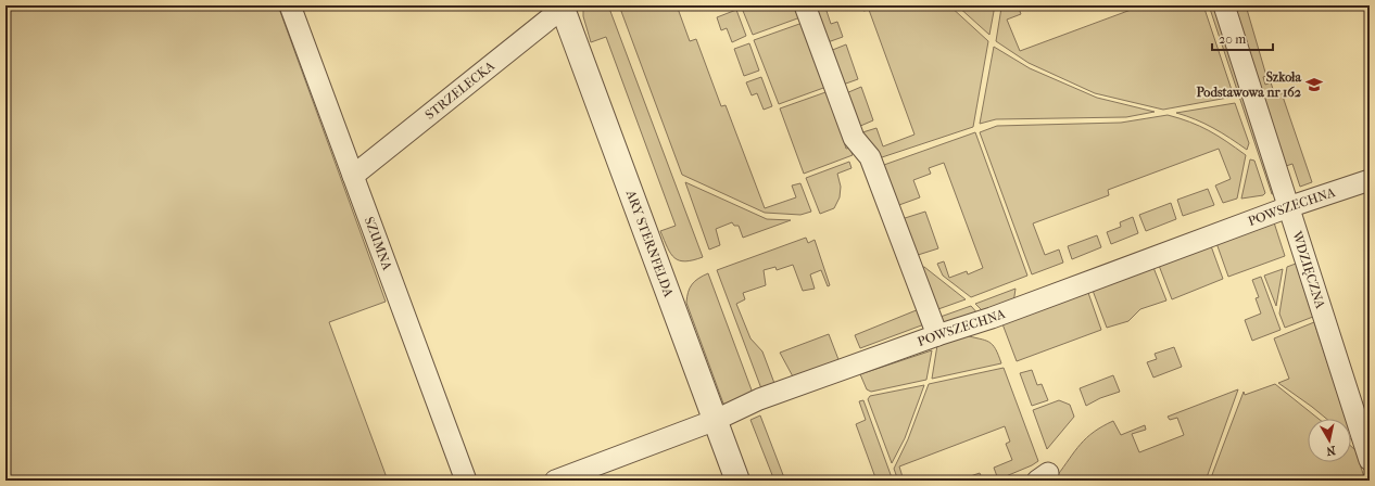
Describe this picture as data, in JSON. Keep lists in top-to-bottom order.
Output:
{
  "streets": {
    "street": [
      "STRZELECKA",
      "POWSZECHNA",
      "SZUMNA",
      "ARY STERNFELDA",
      "WDZIĘCZNA"
    ]
  },
  "crossings": [
    ["STRZELECKA", "SZUMNA"],
    ["STRZELECKA", "ARY STERNFELDA"],
    ["POWSZECHNA", "ARY STERNFELDA"],
    ["POWSZECHNA", "WDZIĘCZNA"]
  ],
  "places": {
    "school or university": ["Szkoła Podstawowa nr 162"]
  },
  "scale_bar": "20 m",
  "north": "bottom"
}
